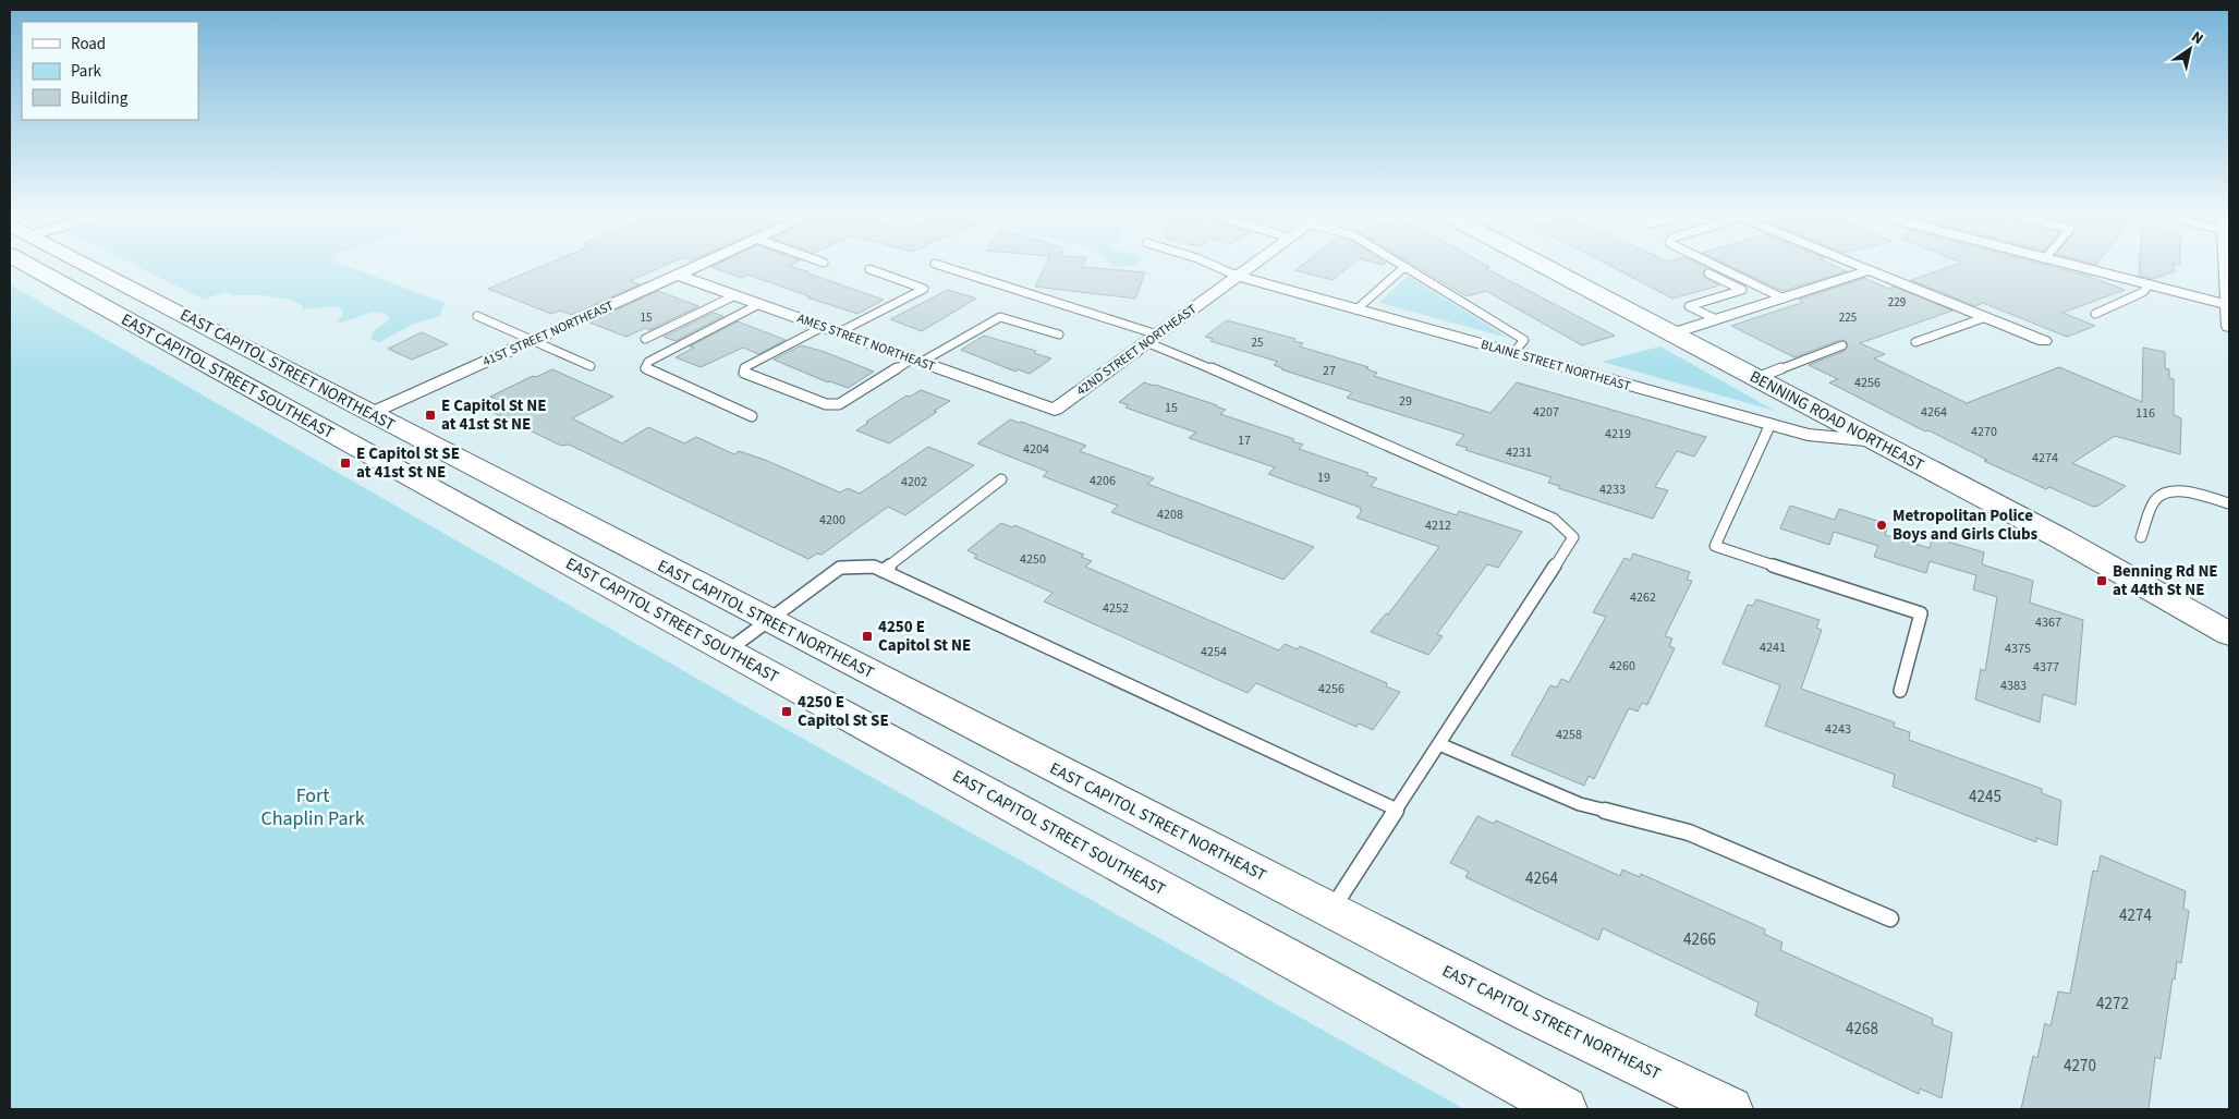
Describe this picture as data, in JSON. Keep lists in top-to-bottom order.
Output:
{
  "streets": {
    "main road": ["EAST CAPITOL STREET NORTHEAST", "EAST CAPITOL STREET SOUTHEAST", "BENNING ROAD NORTHEAST"],
    "street": [
      "41ST STREET NORTHEAST",
      "AMES STREET NORTHEAST",
      "42ND STREET NORTHEAST",
      "BLAINE STREET NORTHEAST"
    ]
  },
  "crossings": [
    ["41ST STREET NORTHEAST", "AMES STREET NORTHEAST"],
    ["41ST STREET NORTHEAST", "EAST CAPITOL STREET NORTHEAST"],
    ["AMES STREET NORTHEAST", "42ND STREET NORTHEAST"],
    ["42ND STREET NORTHEAST", "BLAINE STREET NORTHEAST"],
    ["BLAINE STREET NORTHEAST", "BENNING ROAD NORTHEAST"]
  ],
  "parks": ["Fort Chaplin Park"],
  "places": {
    "transit": [
      "E Capitol St NE at 41st St NE",
      "E Capitol St SE at 41st St NE",
      "Benning Rd NE at 44th St NE",
      "4250 E Capitol St NE",
      "4250 E Capitol St SE"
    ],
    "other": ["Metropolitan Police Boys and Girls Clubs"]
  },
  "house_numbers": [
    "229",
    "15",
    "225",
    "25",
    "27",
    "4256",
    "29",
    "15",
    "4207",
    "4264",
    "116",
    "4270",
    "4219",
    "17",
    "4204",
    "4231",
    "4274",
    "19",
    "4206",
    "4202",
    "4233",
    "4208",
    "4200",
    "4212",
    "4250",
    "4262",
    "4252",
    "4367",
    "4241",
    "4375",
    "4254",
    "4260",
    "4377",
    "4383",
    "4256",
    "4243",
    "4258",
    "4245",
    "4264",
    "4274",
    "4266",
    "4272",
    "4268",
    "4270"
  ],
  "legend": ["Road", "Park", "Building"],
  "north": "top right"
}
